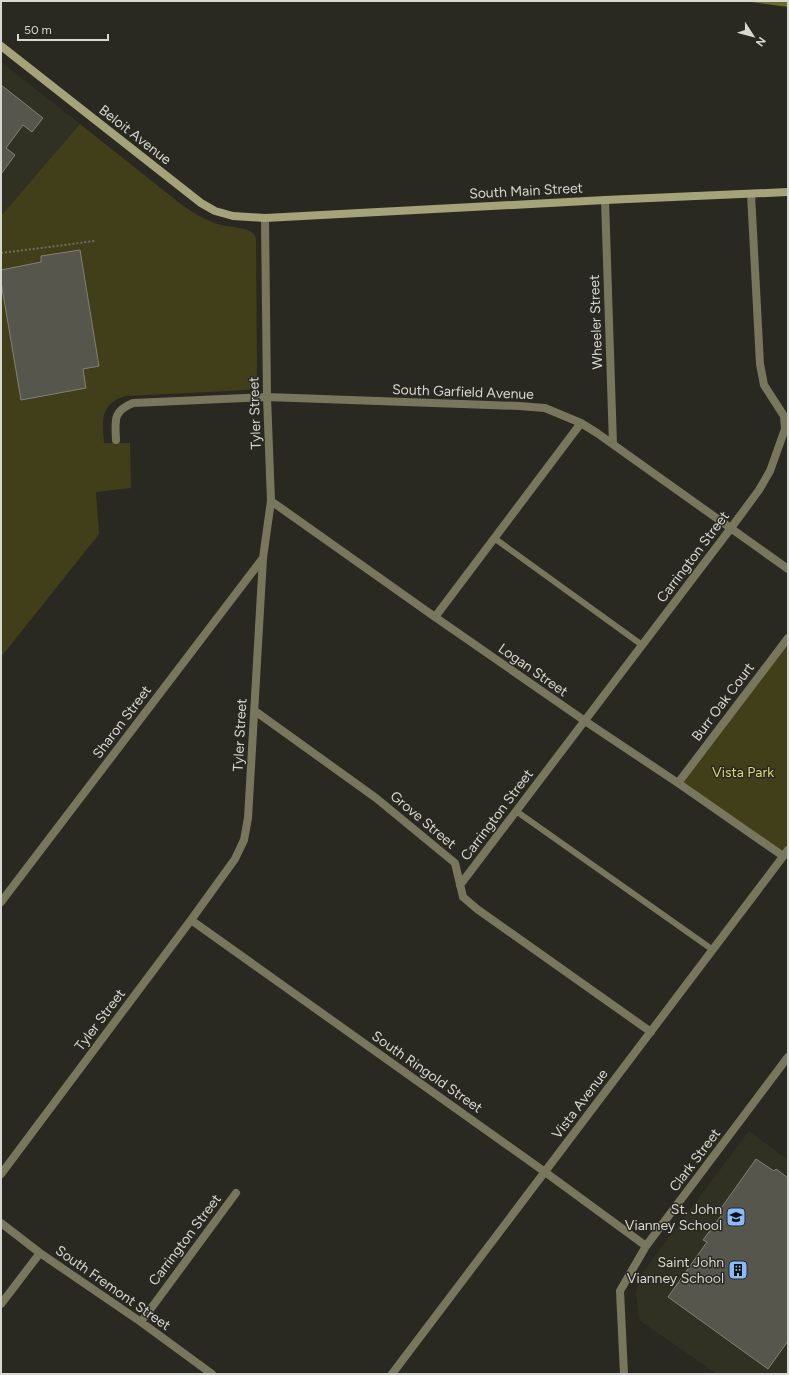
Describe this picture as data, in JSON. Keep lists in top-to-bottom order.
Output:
{
  "streets": {
    "main road": ["Beloit Avenue", "South Main Street"],
    "street": [
      "Wheeler Street",
      "South Garfield Avenue",
      "Tyler Street",
      "Carrington Street",
      "Logan Street",
      "Burr Oak Court",
      "Sharon Street",
      "Grove Street",
      "South Ringold Street",
      "Vista Avenue",
      "Clark Street",
      "South Fremont Street"
    ]
  },
  "crossings": [
    ["Beloit Avenue", "South Main Street"],
    ["Beloit Avenue", "Tyler Street"],
    ["South Main Street", "Wheeler Street"],
    ["South Main Street", "Tyler Street"],
    ["South Main Street", "Carrington Street"],
    ["Wheeler Street", "South Garfield Avenue"],
    ["South Garfield Avenue", "Tyler Street"],
    ["South Garfield Avenue", "Carrington Street"],
    ["Tyler Street", "Logan Street"],
    ["Tyler Street", "Sharon Street"],
    ["Tyler Street", "Grove Street"],
    ["Tyler Street", "South Ringold Street"],
    ["Carrington Street", "Logan Street"],
    ["Carrington Street", "Grove Street"],
    ["Carrington Street", "South Fremont Street"],
    ["Logan Street", "Burr Oak Court"],
    ["Logan Street", "Vista Avenue"],
    ["Grove Street", "Vista Avenue"],
    ["South Ringold Street", "Vista Avenue"],
    ["South Ringold Street", "Clark Street"]
  ],
  "parks": ["Vista Park"],
  "places": {
    "school or university": ["St. John Vianney School"],
    "building": ["Saint John Vianney School"]
  },
  "scale_bar": "50 m",
  "north": "bottom right"
}
